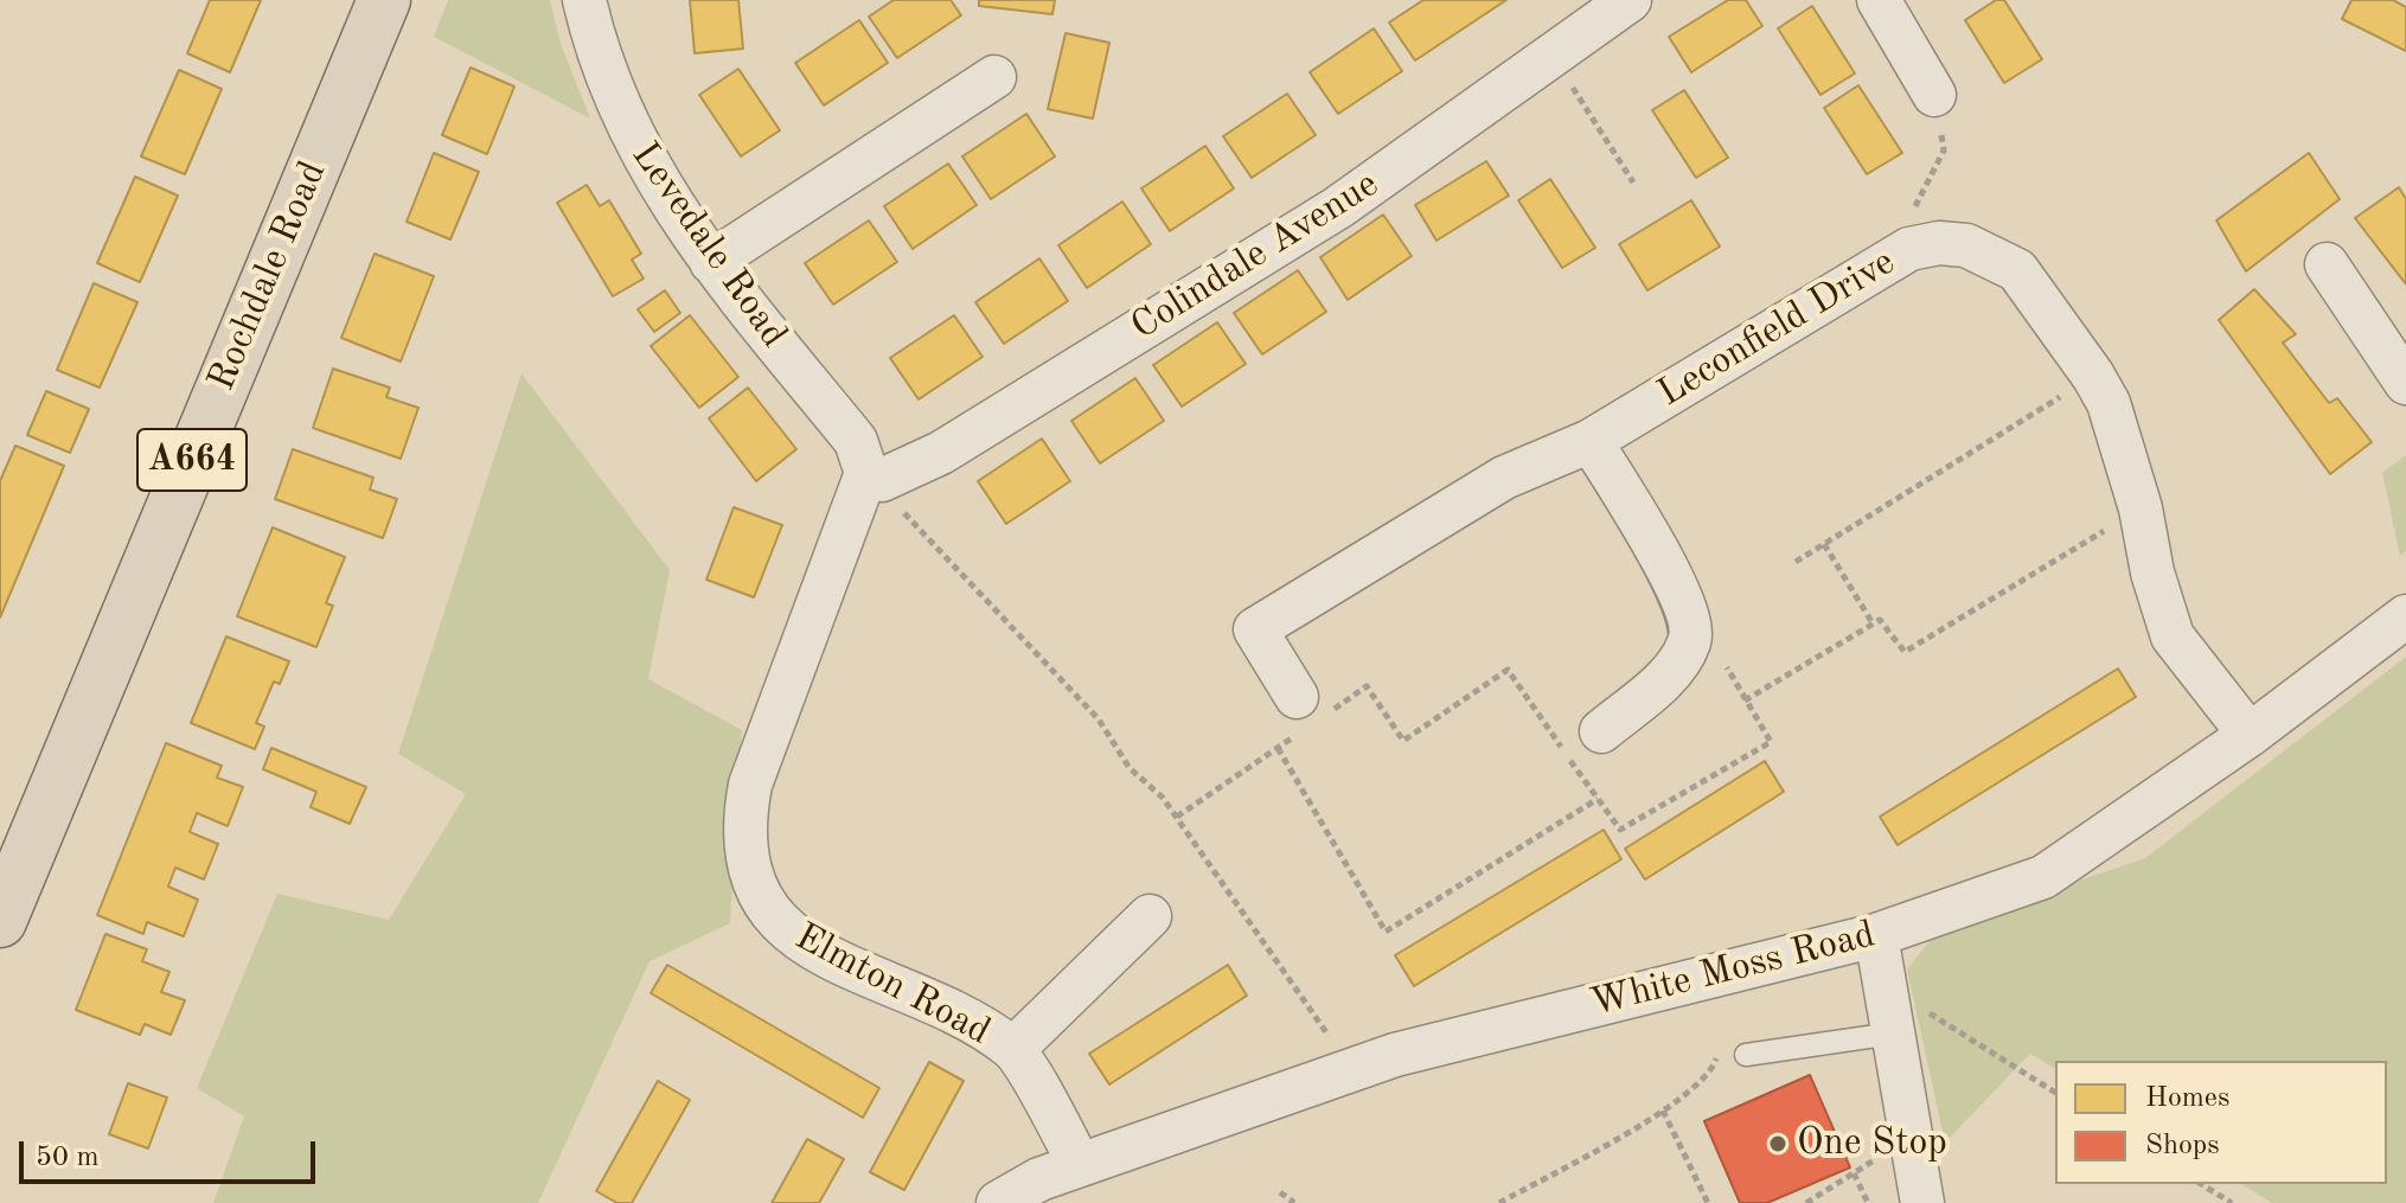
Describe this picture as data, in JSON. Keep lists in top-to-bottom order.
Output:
{
  "streets": {
    "main road": ["Rochdale Road", "A664"],
    "street": [
      "Levedale Road",
      "Colindale Avenue",
      "Leconfield Drive",
      "White Moss Road",
      "Elmton Road"
    ]
  },
  "crossings": [
    ["Levedale Road", "Colindale Avenue"],
    ["Levedale Road", "Elmton Road"],
    ["Colindale Avenue", "Elmton Road"],
    ["Leconfield Drive", "White Moss Road"],
    ["White Moss Road", "Elmton Road"]
  ],
  "places": ["One Stop"],
  "legend": ["Homes", "Shops"],
  "scale_bar": "50 m"
}
